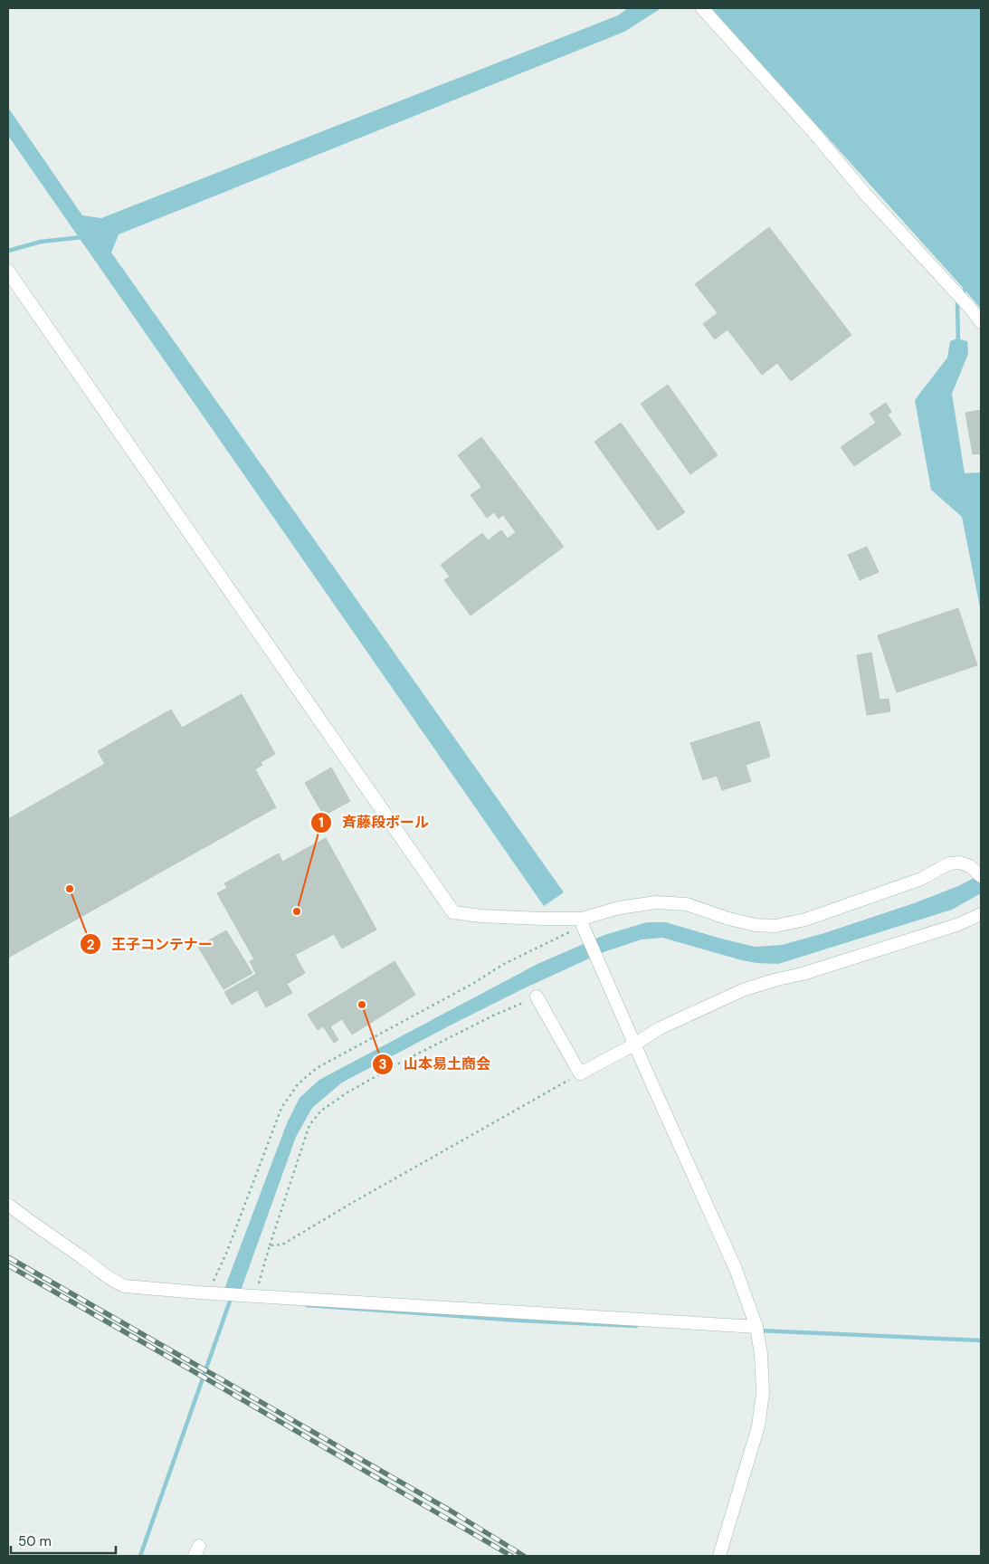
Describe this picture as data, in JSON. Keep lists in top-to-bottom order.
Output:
{
  "places": ["王子コンテナー", "斉藤段ボール", "山本易土商会"],
  "scale_bar": "50 m"
}
